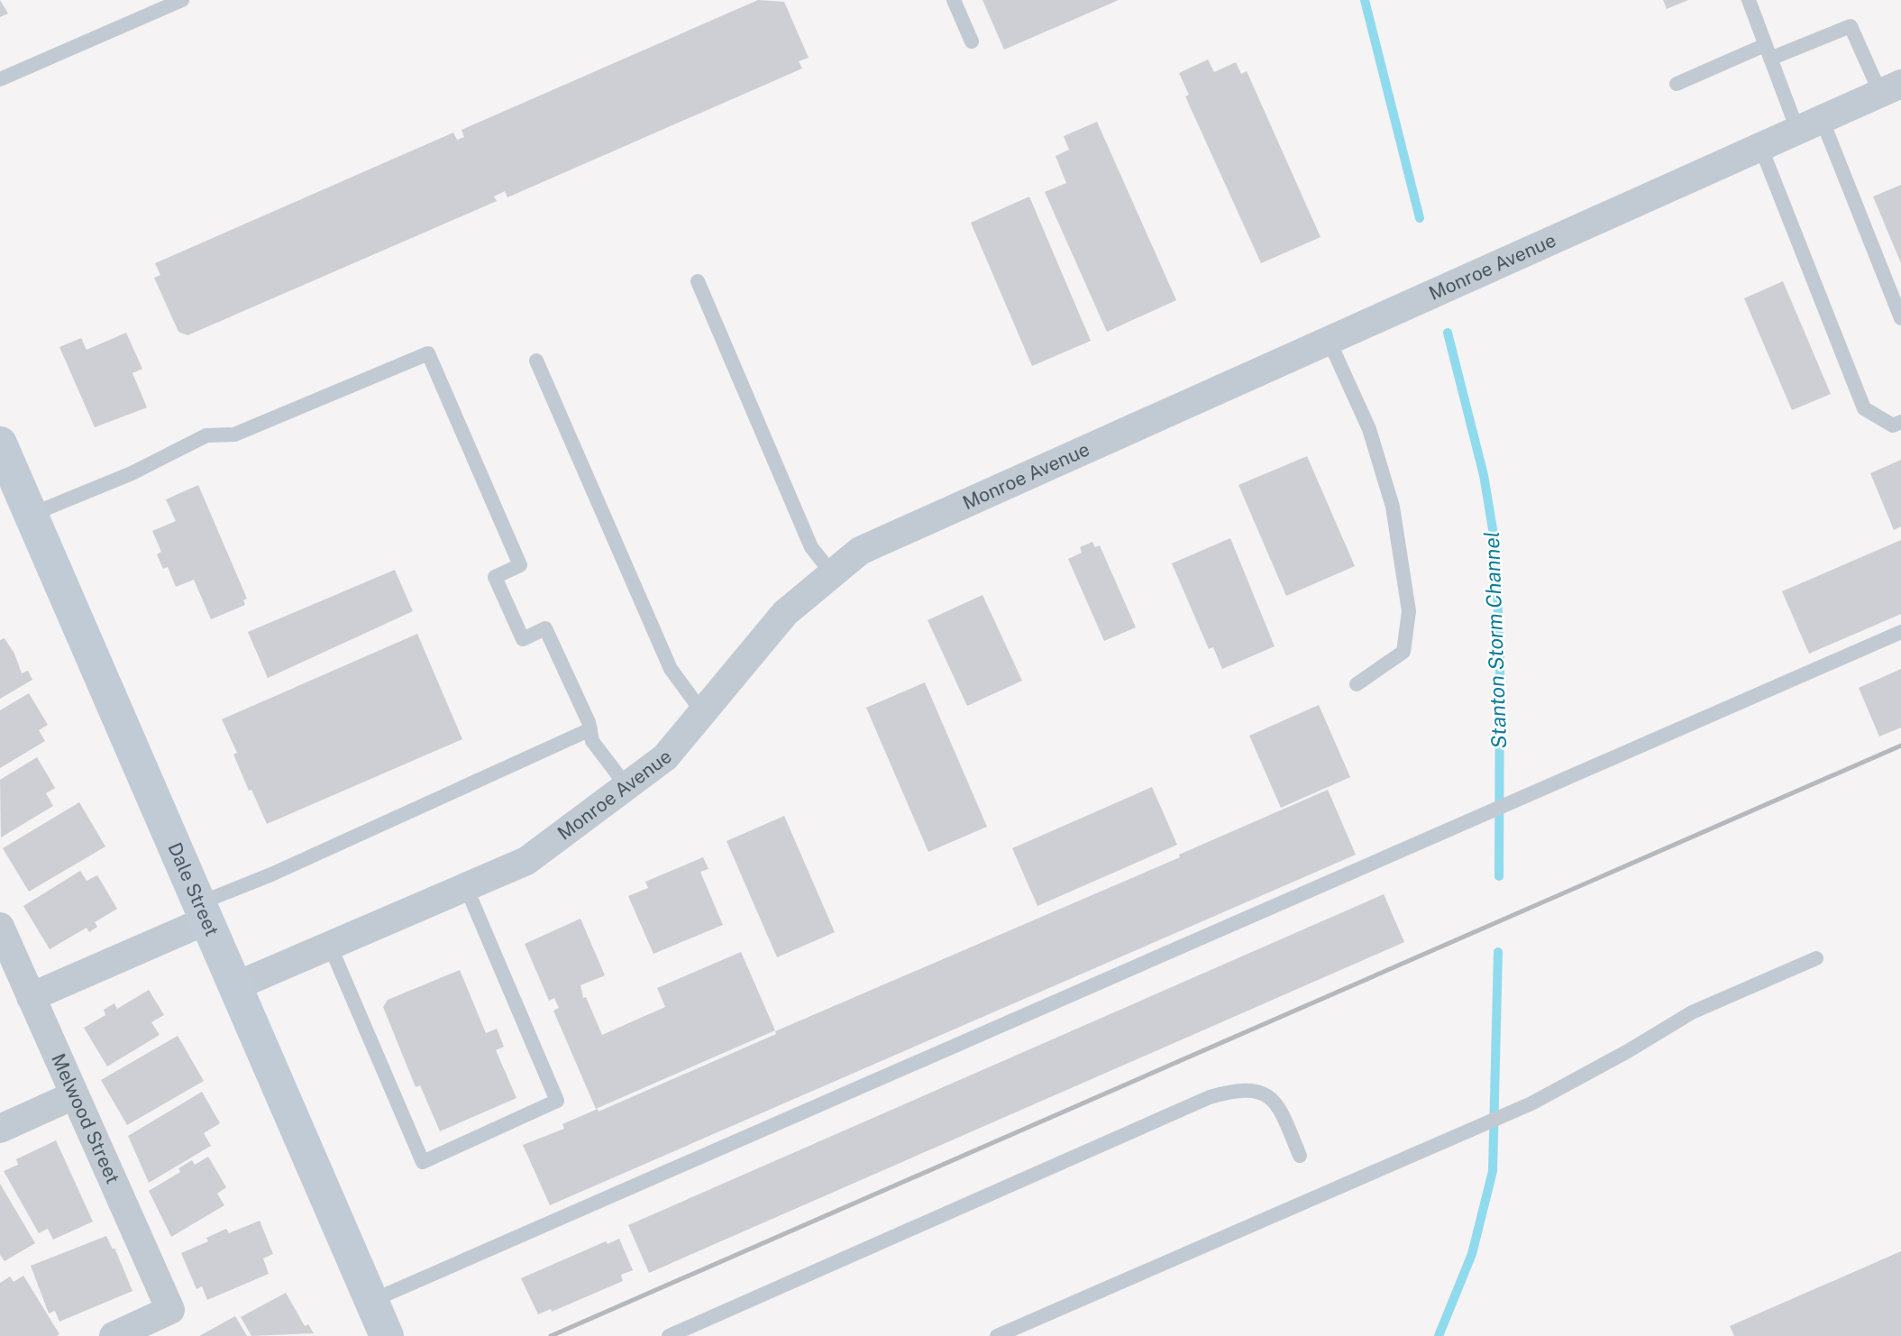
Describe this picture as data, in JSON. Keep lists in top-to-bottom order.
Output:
{
  "streets": {
    "street": ["Monroe Avenue", "Dale Street", "Melwood Street"]
  },
  "crossings": [
    ["Monroe Avenue", "Dale Street"]
  ],
  "water": ["Stanton Storm Channel"]
}
